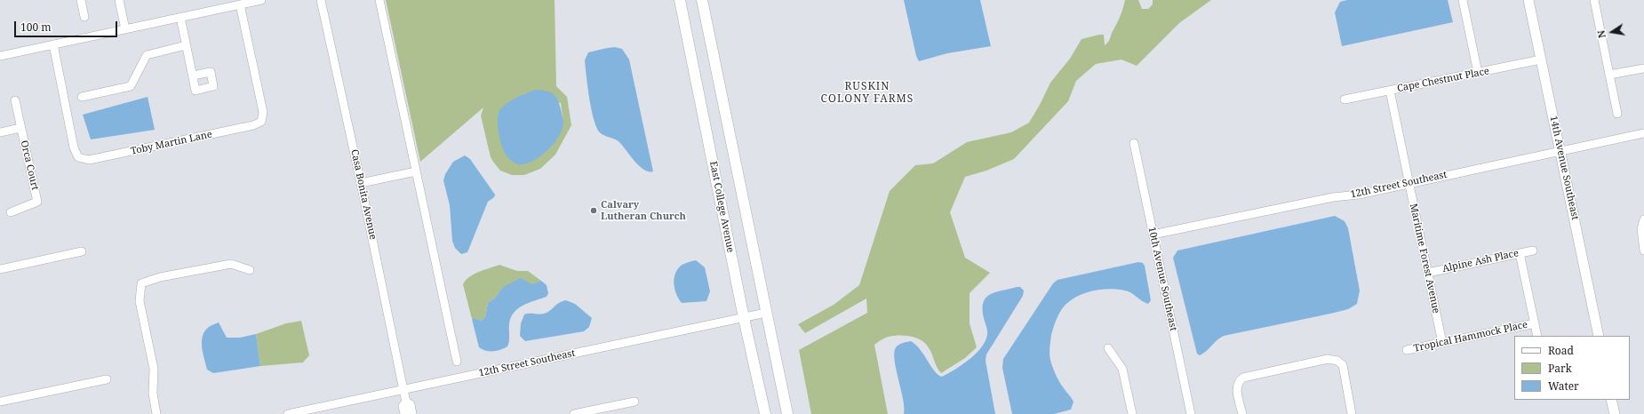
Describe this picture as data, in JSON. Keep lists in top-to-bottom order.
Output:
{
  "streets": {
    "main road": ["East College Avenue"],
    "street": [
      "Cape Chestnut Place",
      "Toby Martin Lane",
      "Orca Court",
      "14th Avenue Southeast",
      "12th Street Southeast",
      "Casa Bonita Avenue",
      "Maritime Forest Avenue",
      "Alpine Ash Place",
      "10th Avenue Southeast",
      "Tropical Hammock Place"
    ]
  },
  "crossings": [
    ["Cape Chestnut Place", "14th Avenue Southeast"],
    ["Cape Chestnut Place", "Maritime Forest Avenue"],
    ["14th Avenue Southeast", "12th Street Southeast"],
    ["12th Street Southeast", "Casa Bonita Avenue"],
    ["12th Street Southeast", "East College Avenue"],
    ["12th Street Southeast", "Maritime Forest Avenue"],
    ["12th Street Southeast", "10th Avenue Southeast"],
    ["Maritime Forest Avenue", "Alpine Ash Place"],
    ["Maritime Forest Avenue", "Tropical Hammock Place"]
  ],
  "districts": ["RUSKIN COLONY FARMS"],
  "places": ["Calvary Lutheran Church"],
  "legend": ["Road", "Park", "Water"],
  "scale_bar": "100 m",
  "north": "left"
}
